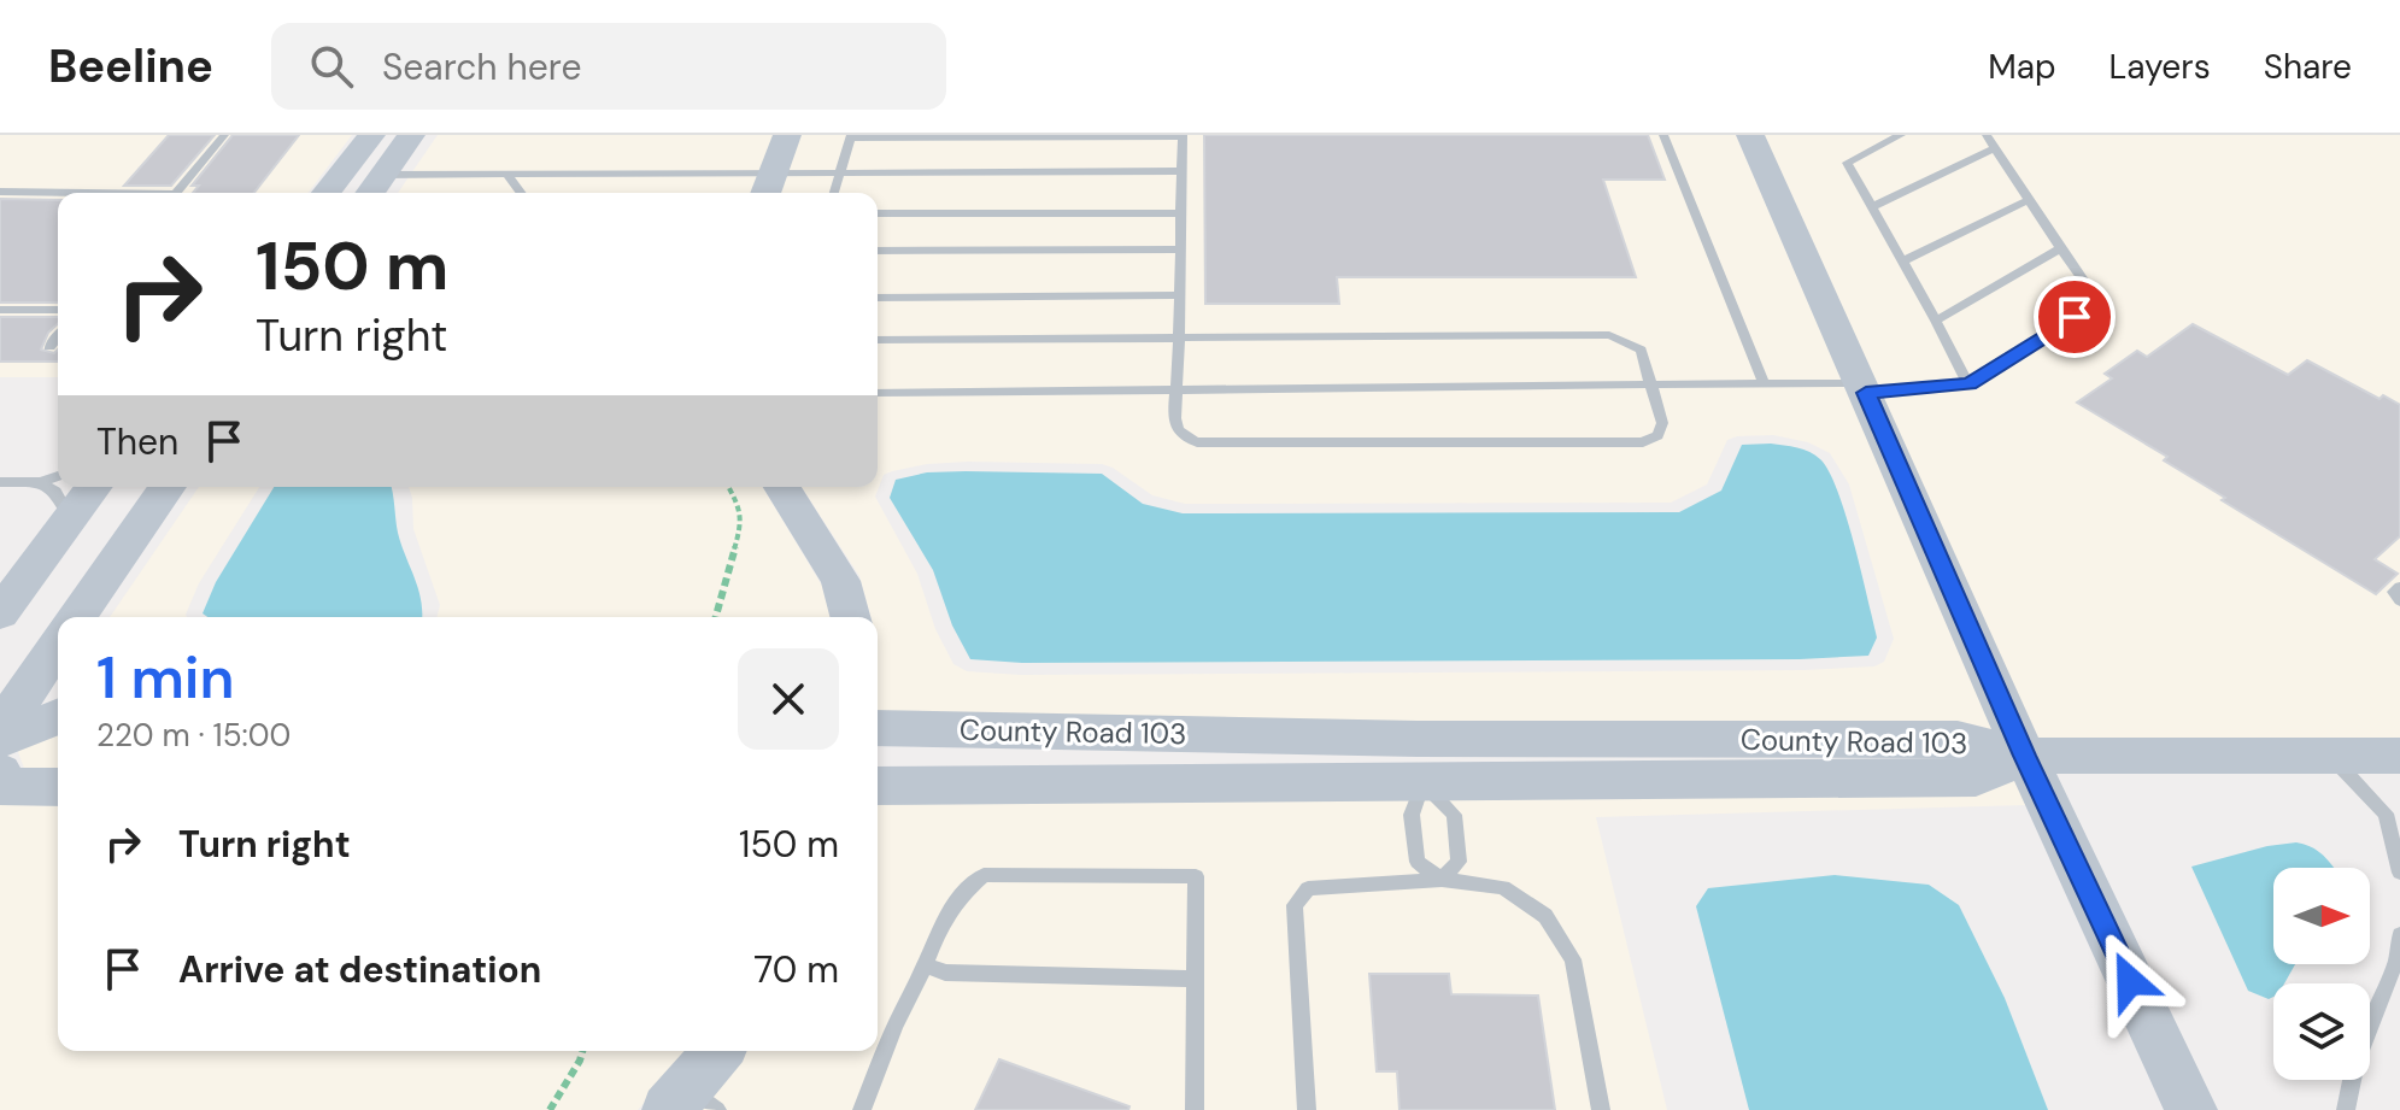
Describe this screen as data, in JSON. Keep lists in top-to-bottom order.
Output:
{
  "streets": {
    "street": ["County Road 103"]
  },
  "north": "right",
  "page": {
    "header": "Beeline",
    "search": "Search here",
    "nav": ["Map", "Layers", "Share"],
    "turn": ["150 m", "Turn right"],
    "then": "Then",
    "heading": ["1 min", "220 m · 15:00"],
    "list": [
      {
        "name": "Turn right",
        "value": "150 m"
      },
      {
        "name": "Arrive at destination",
        "value": "70 m"
      }
    ]
  }
}
